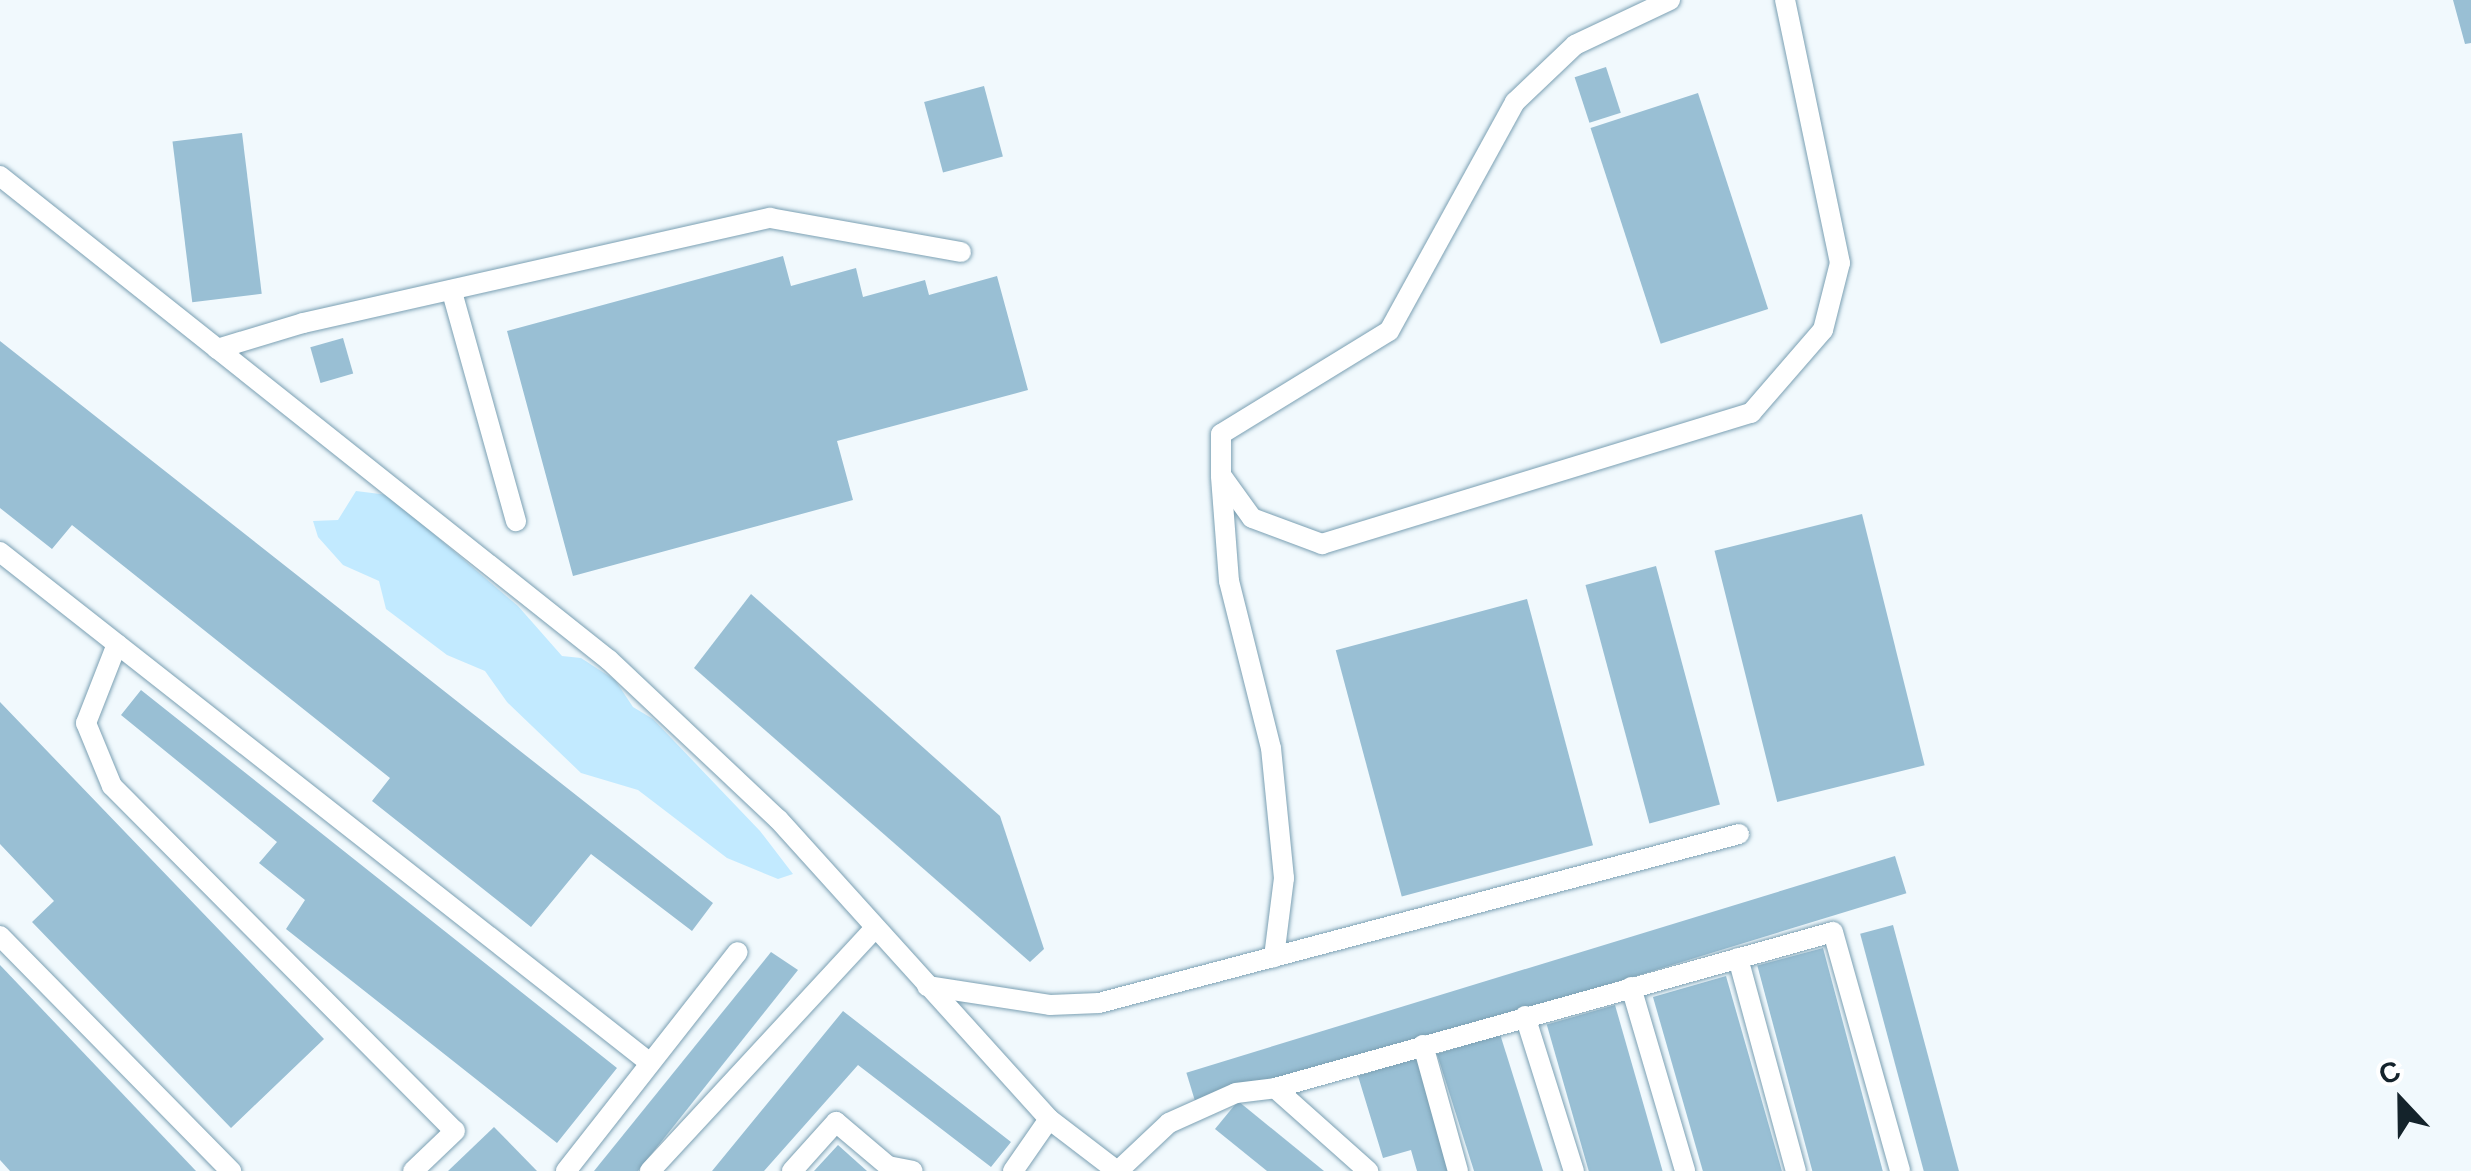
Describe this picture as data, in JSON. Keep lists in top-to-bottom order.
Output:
{
  "north": "top"
}
